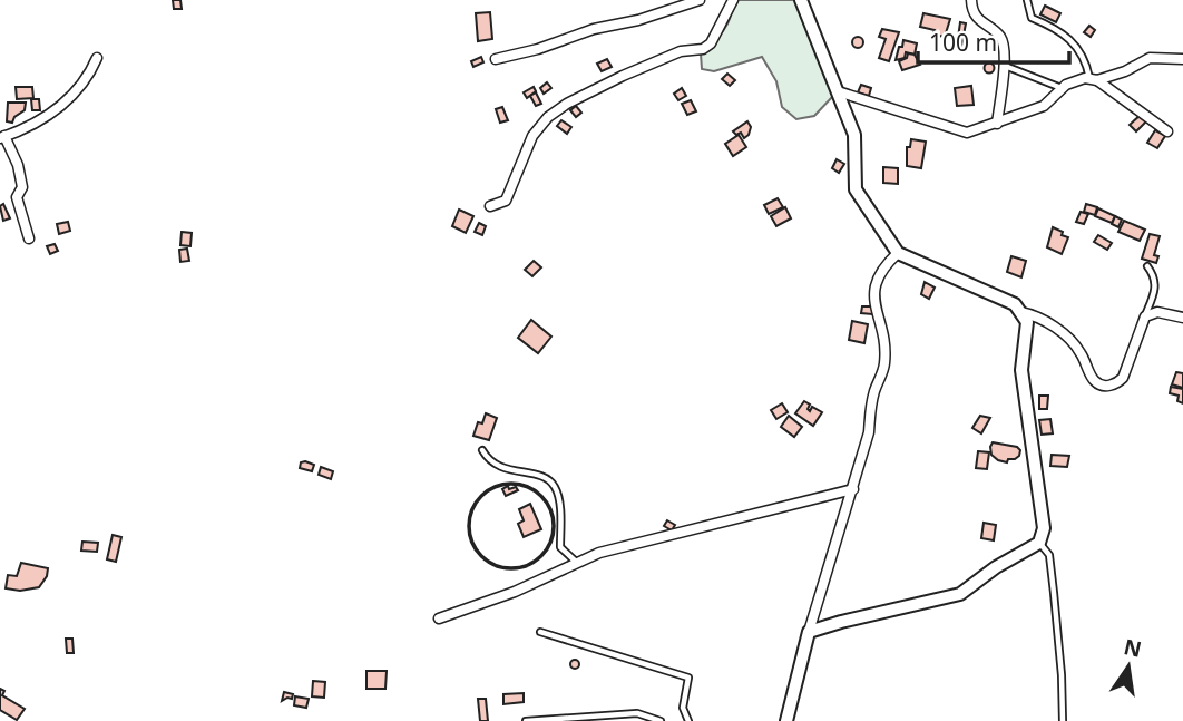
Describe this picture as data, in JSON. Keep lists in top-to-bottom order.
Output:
{
  "scale_bar": "100 m",
  "north": "top"
}
